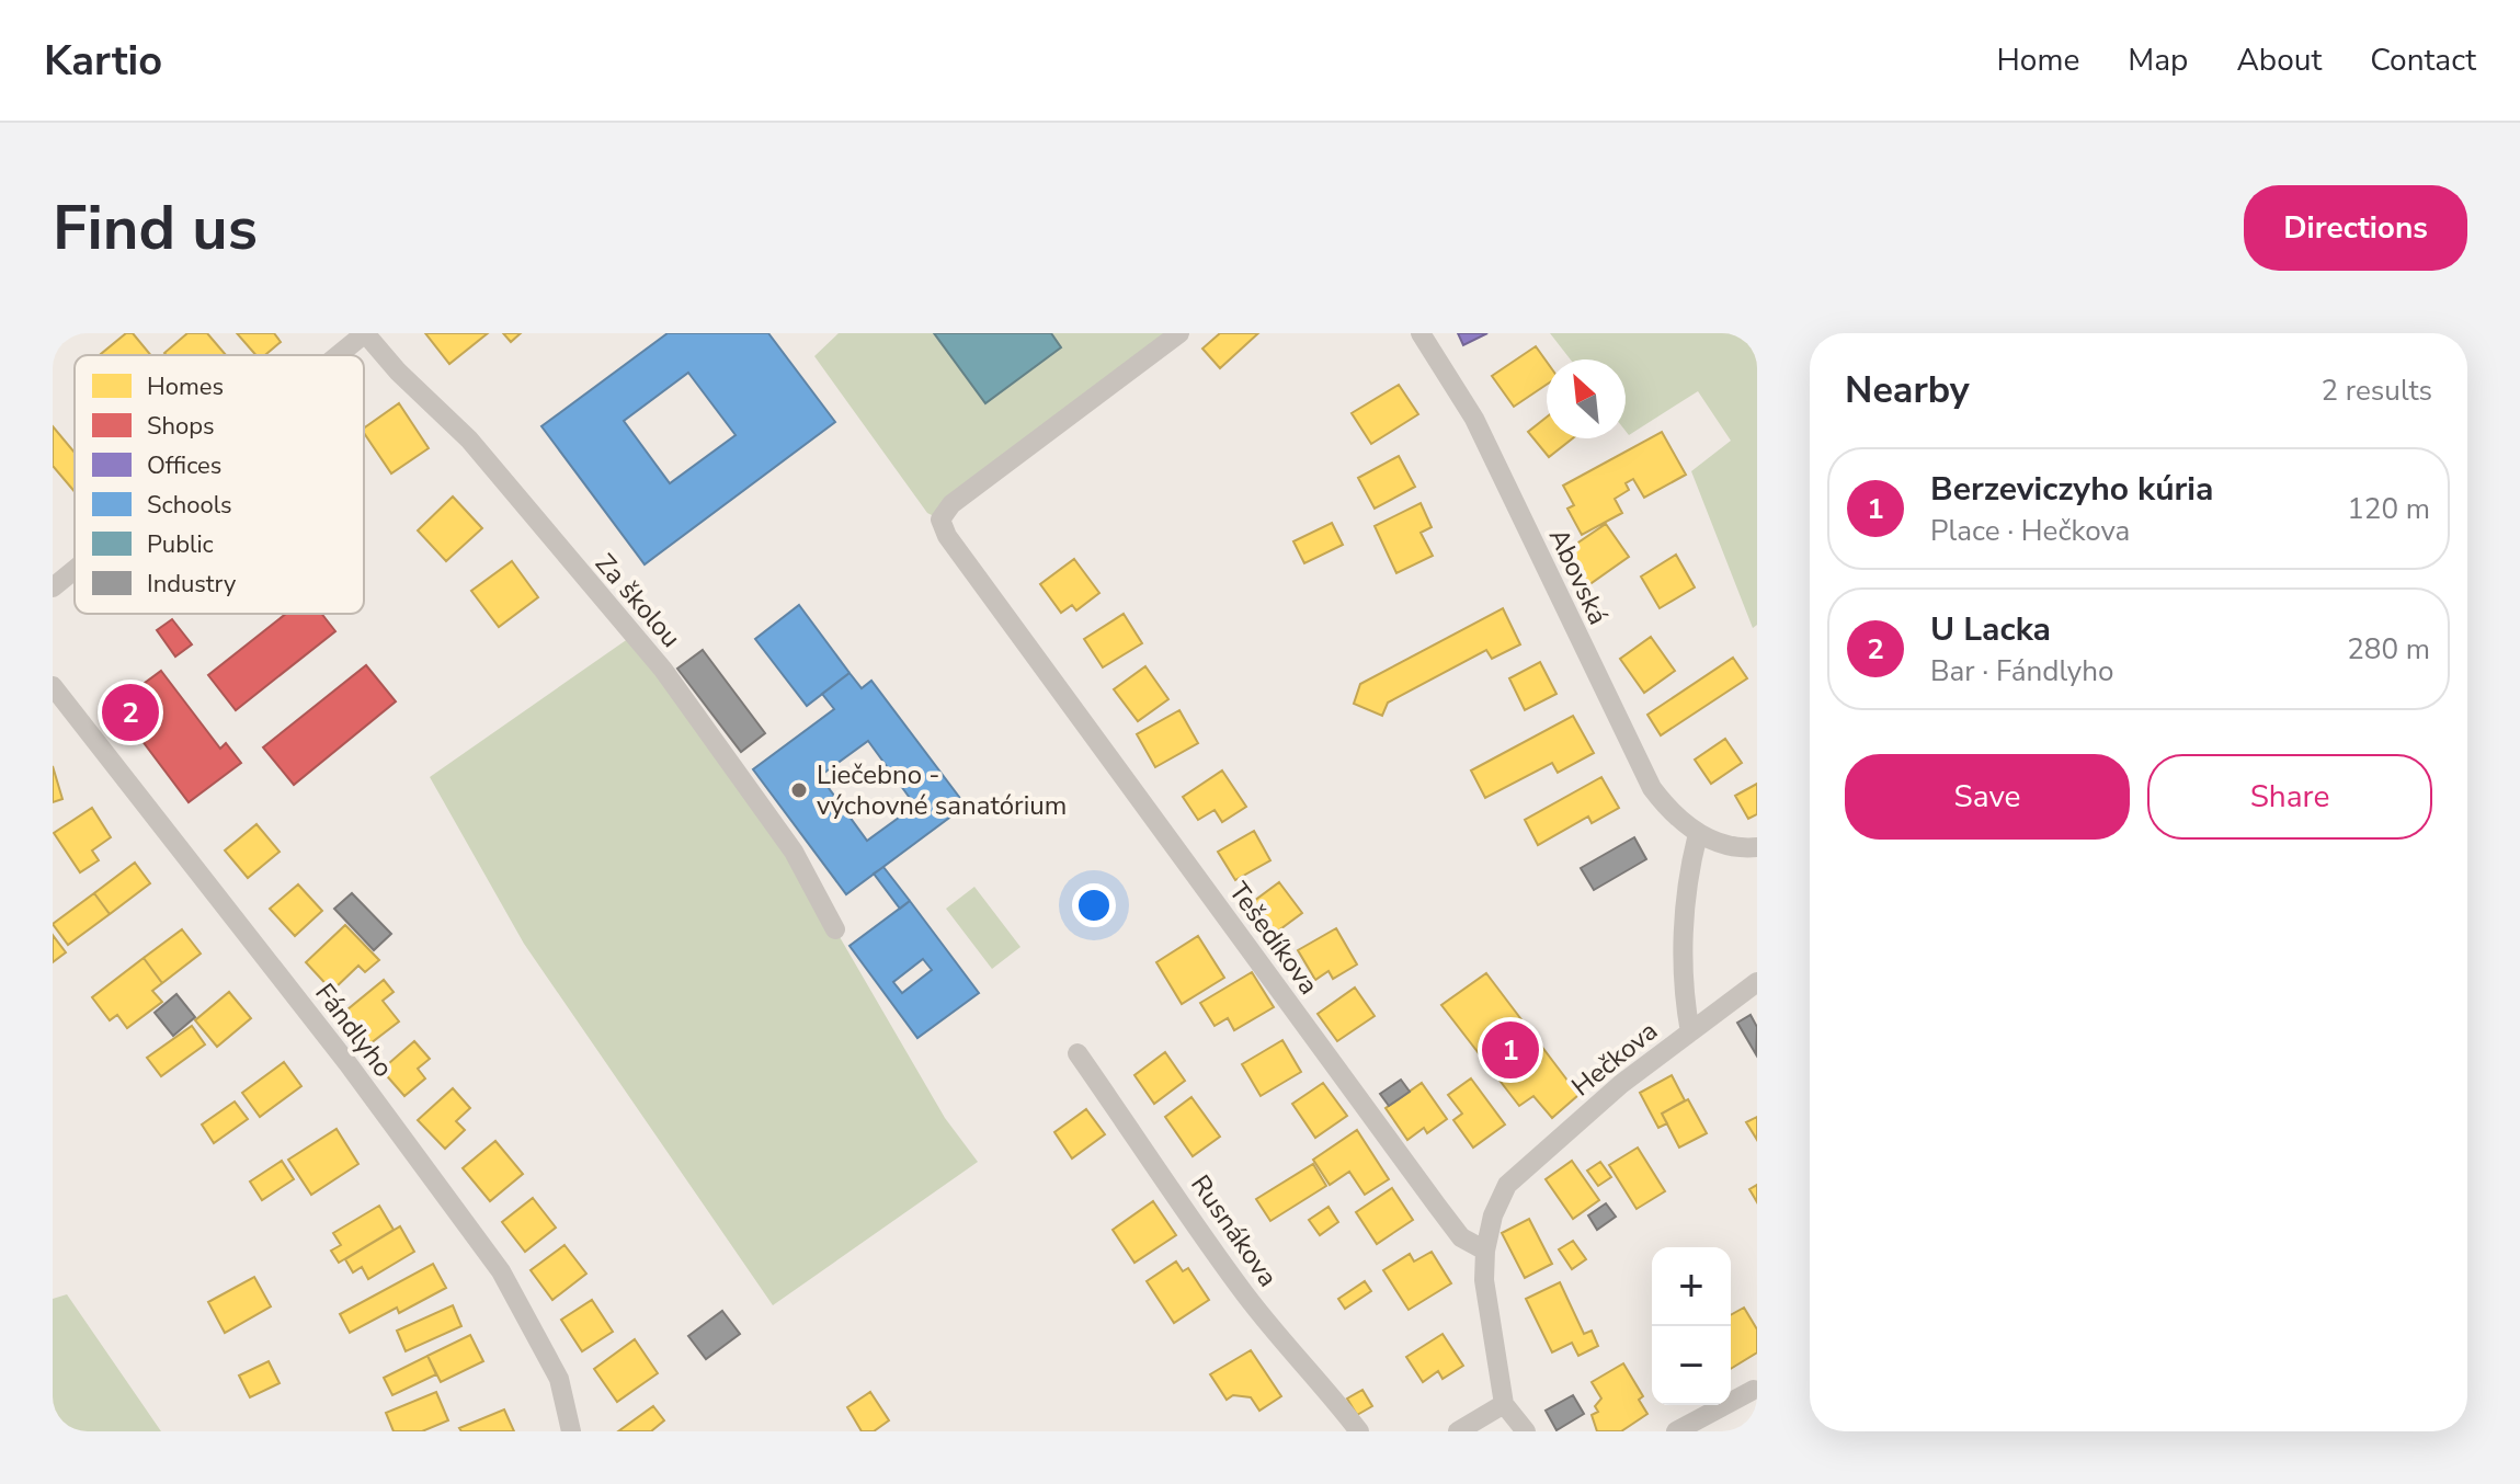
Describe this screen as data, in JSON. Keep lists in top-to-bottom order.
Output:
{
  "streets": {
    "street": [
      "Abovská",
      "Za školou",
      "Tešedíkova",
      "Fándlyho",
      "Hečkova",
      "Rusnákova"
    ]
  },
  "crossings": [
    ["Abovská", "Hečkova"],
    ["Tešedíkova", "Hečkova"]
  ],
  "places": ["Liečebno - výchovné sanatórium"],
  "legend": [
    "Homes",
    "Shops",
    "Offices",
    "Schools",
    "Public",
    "Industry"
  ],
  "north": "top left",
  "page": {
    "header": "Kartio",
    "nav": [
      "Home",
      "Map",
      "About",
      "Contact"
    ],
    "buttons": [
      "Directions",
      ["Save", "Share"]
    ],
    "title": "Find us",
    "heading": ["Nearby", "2 results"],
    "list": [
      {
        "mark": "1",
        "name": "Berzeviczyho kúria",
        "note": "Place · Hečkova",
        "value": "120 m"
      },
      {
        "mark": "2",
        "name": "U Lacka",
        "note": "Bar · Fándlyho",
        "value": "280 m"
      }
    ],
    "pins": ["2", "1"],
    "map_buttons": ["+", "−"]
  }
}
